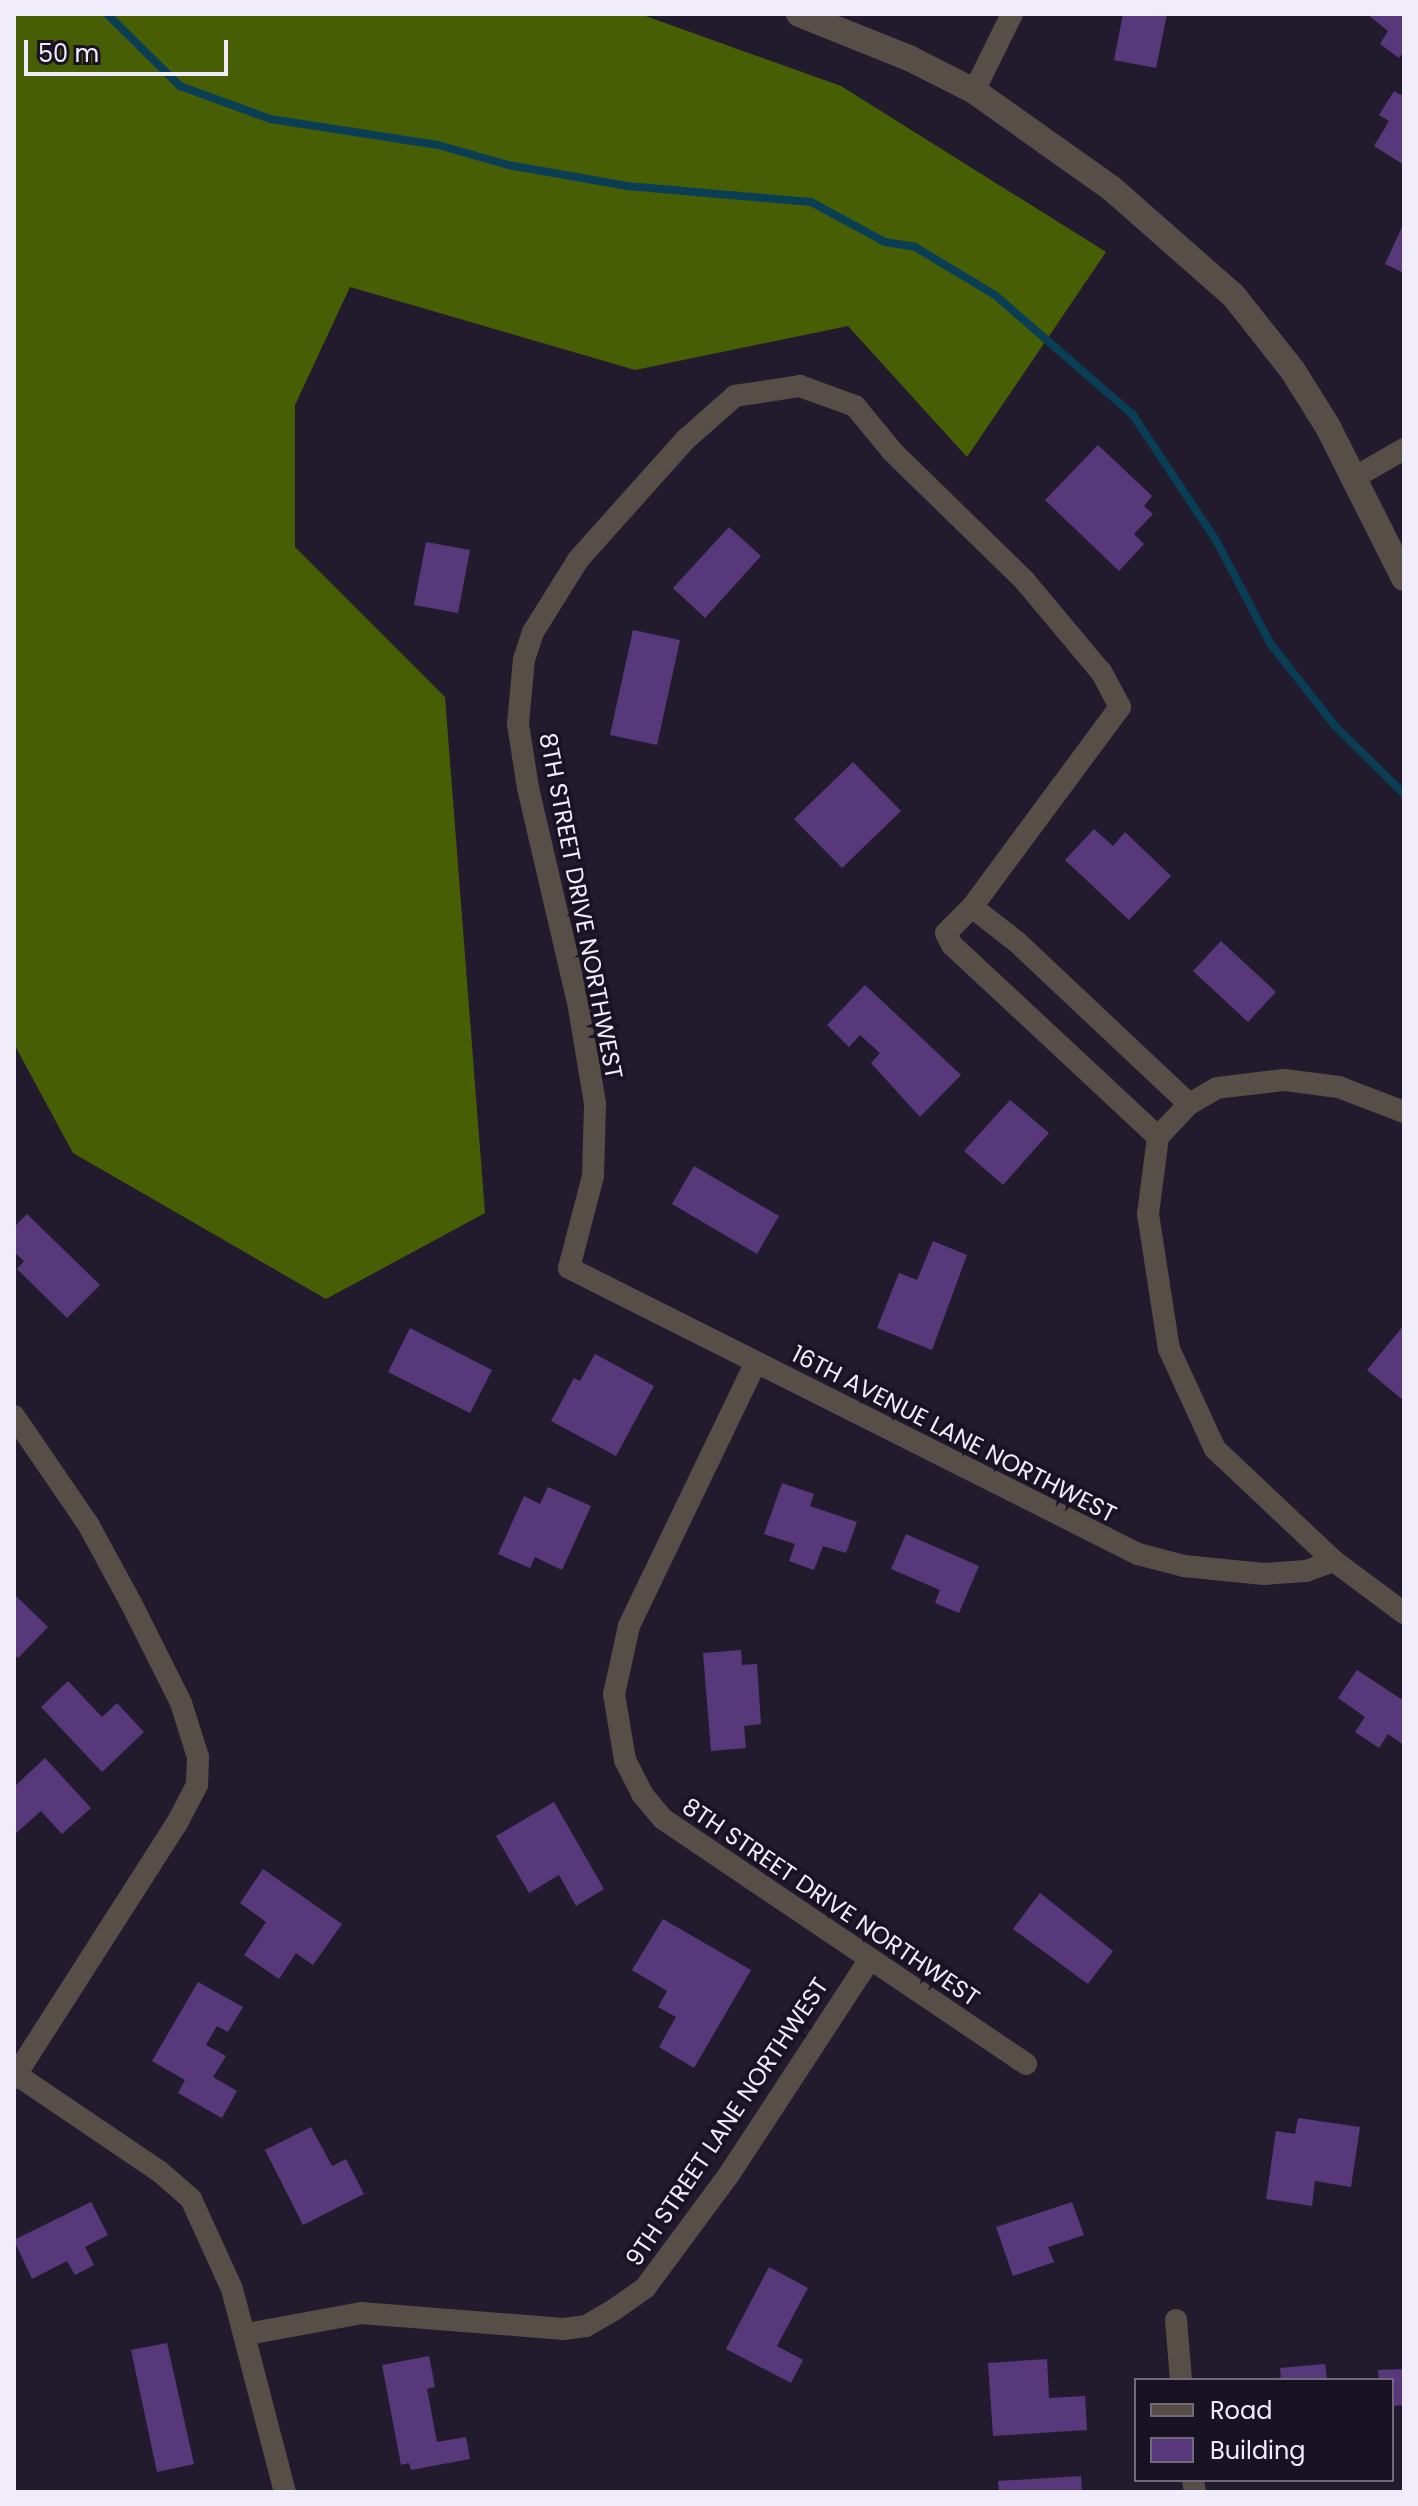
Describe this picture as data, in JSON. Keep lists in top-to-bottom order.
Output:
{
  "streets": {
    "street": ["8TH STREET DRIVE NORTHWEST", "16TH AVENUE LANE NORTHWEST", "9TH STREET LANE NORTHWEST"]
  },
  "crossings": [
    ["8TH STREET DRIVE NORTHWEST", "16TH AVENUE LANE NORTHWEST"],
    ["8TH STREET DRIVE NORTHWEST", "9TH STREET LANE NORTHWEST"]
  ],
  "legend": ["Road", "Building"],
  "scale_bar": "50 m"
}
